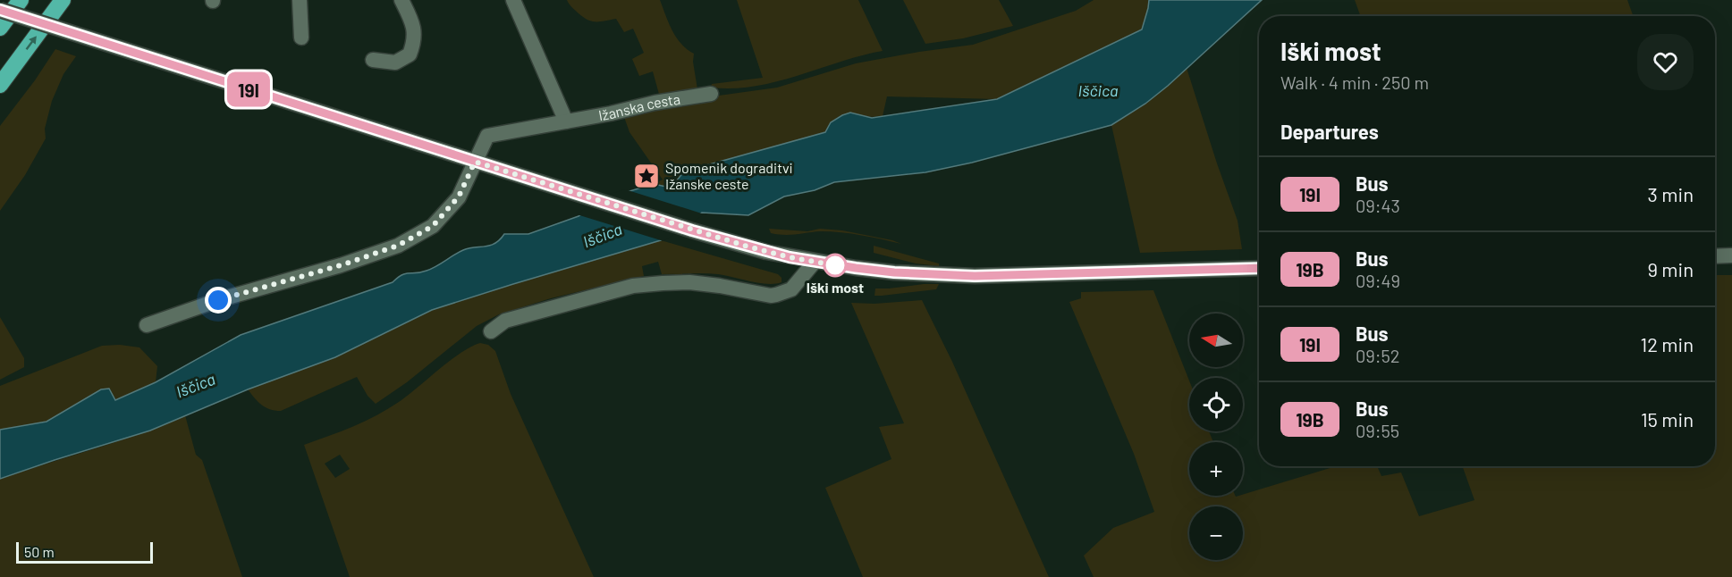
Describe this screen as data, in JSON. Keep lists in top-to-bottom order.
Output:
{
  "streets": {
    "main road": ["Ižanska cesta"]
  },
  "water": ["Iščica"],
  "places": {
    "place": ["Spomenik dograditvi Ižanske ceste"],
    "other": ["Iški most"]
  },
  "lines": ["bus line 19I"],
  "scale_bar": "50 m",
  "north": "left",
  "page": {
    "on_map": "19I",
    "heading": [
      ["Iški most", "Walk · 4 min · 250 m"],
      "Departures"
    ],
    "list": [
      {
        "mark": "19I",
        "name": "Bus",
        "note": "09:43",
        "value": "3 min"
      },
      {
        "mark": "19B",
        "name": "Bus",
        "note": "09:49",
        "value": "9 min"
      },
      {
        "mark": "19I",
        "name": "Bus",
        "note": "09:52",
        "value": "12 min"
      },
      {
        "mark": "19B",
        "name": "Bus",
        "note": "09:55",
        "value": "15 min"
      }
    ],
    "map_buttons": ["+", "−"],
    "scale": "50 m"
  }
}
